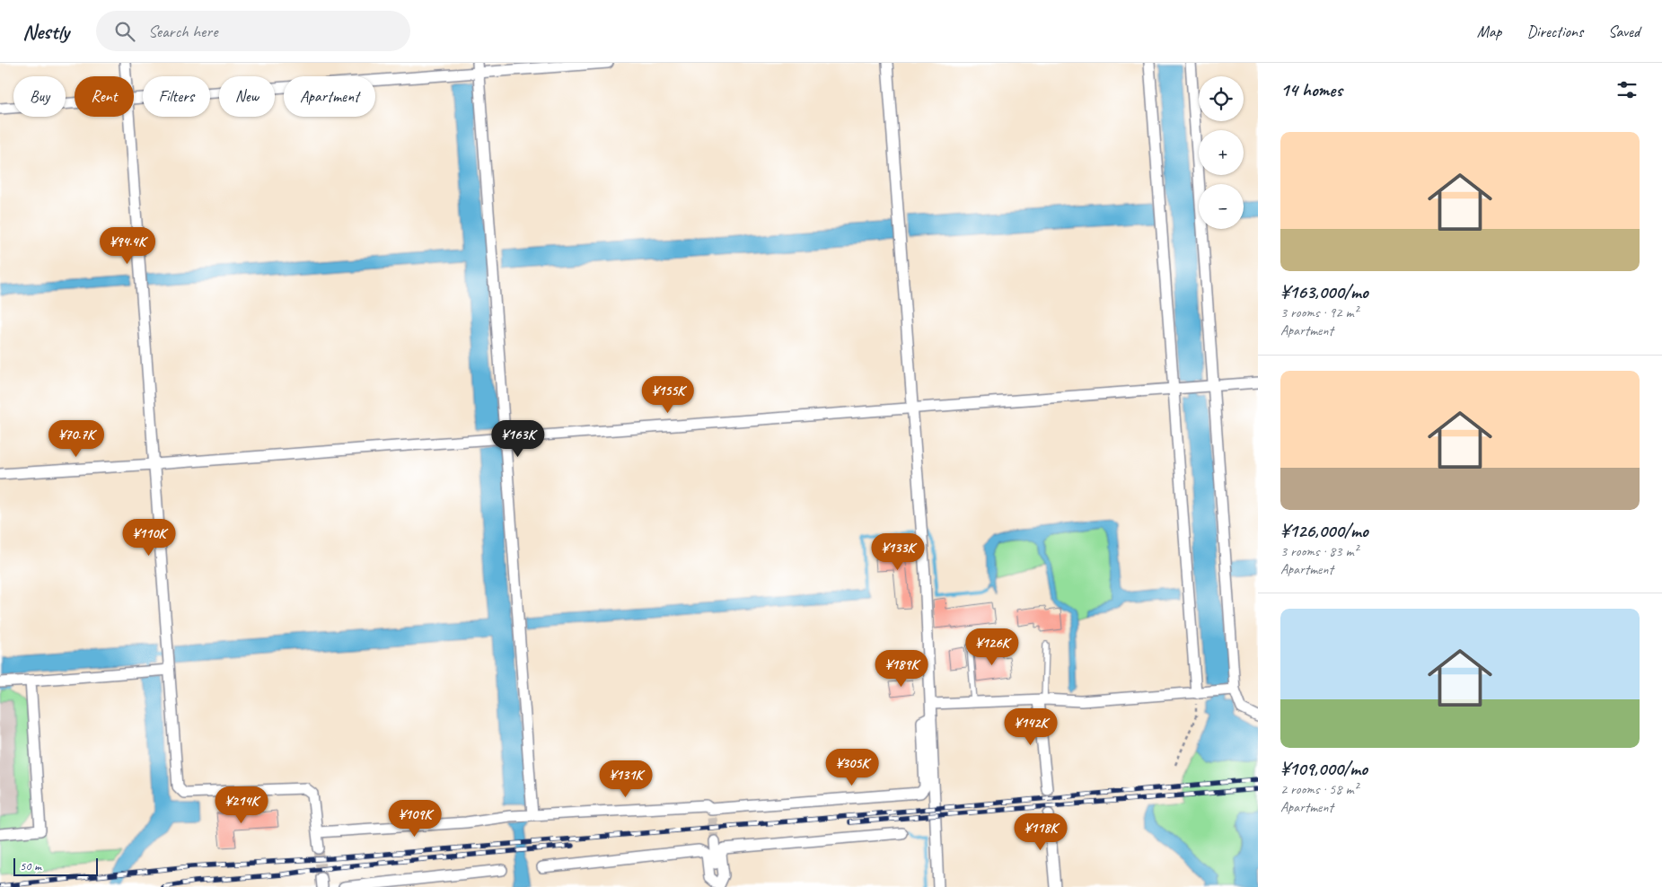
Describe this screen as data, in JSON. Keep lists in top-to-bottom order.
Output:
{
  "scale_bar": "50 m",
  "page": {
    "header": "Nestly",
    "search": "Search here",
    "nav": ["Map", "Directions", "Saved"],
    "heading": "14 homes",
    "map_buttons": ["+", "−"],
    "chip": [
      "Buy",
      "Rent",
      "Filters",
      "New",
      "Apartment"
    ],
    "list": [
      {
        "name": "¥163,000/mo",
        "note": "3 rooms · 92 m² · Apartment"
      },
      {
        "name": "¥126,000/mo",
        "note": "3 rooms · 83 m² · Apartment"
      },
      {
        "name": "¥109,000/mo",
        "note": "2 rooms · 58 m² · Apartment"
      }
    ],
    "price": [
      "¥94.4K",
      "¥155K",
      "¥70.7K",
      "¥163K",
      "¥110K",
      "¥133K",
      "¥126K",
      "¥189K",
      "¥142K",
      "¥305K",
      "¥131K",
      "¥214K",
      "¥109K",
      "¥118K"
    ],
    "scale": "50 m"
  }
}
